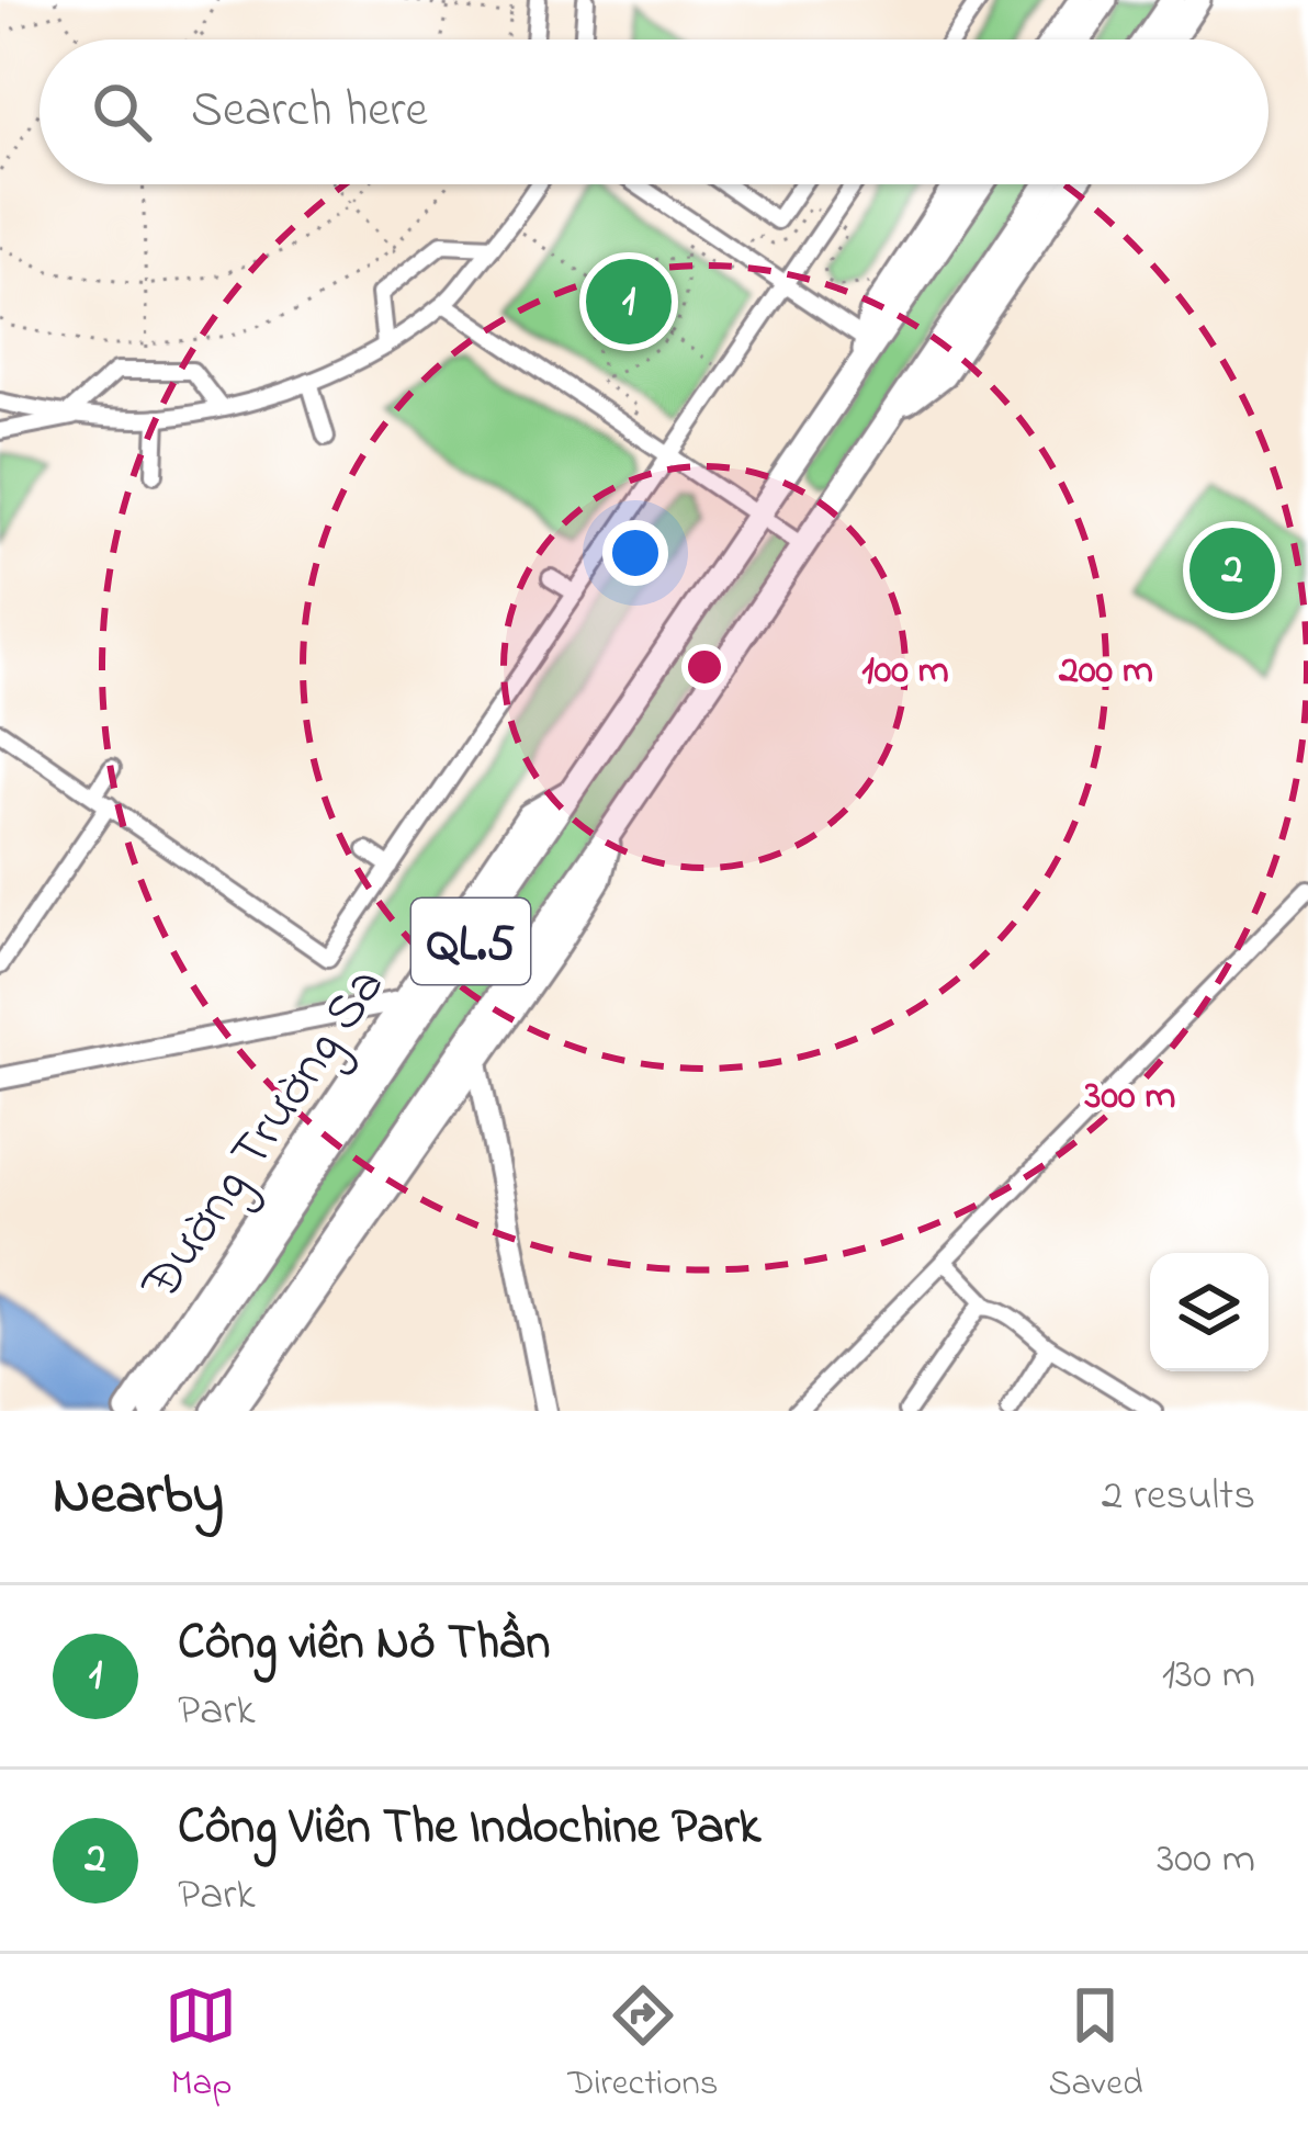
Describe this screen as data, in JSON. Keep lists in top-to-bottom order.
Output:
{
  "streets": {
    "highway": ["QL.5", "Đường Trường Sa"]
  },
  "page": {
    "search": "Search here",
    "pins": ["1", "2"],
    "heading": ["Nearby", "2 results"],
    "list": [
      {
        "mark": "1",
        "name": "Công viên Nỏ Thần",
        "note": "Park",
        "value": "130 m"
      },
      {
        "mark": "2",
        "name": "Công Viên The Indochine Park",
        "note": "Park",
        "value": "300 m"
      }
    ],
    "nav": ["Map", "Directions", "Saved"]
  },
  "rings": ["100 m", "200 m", "300 m"]
}
